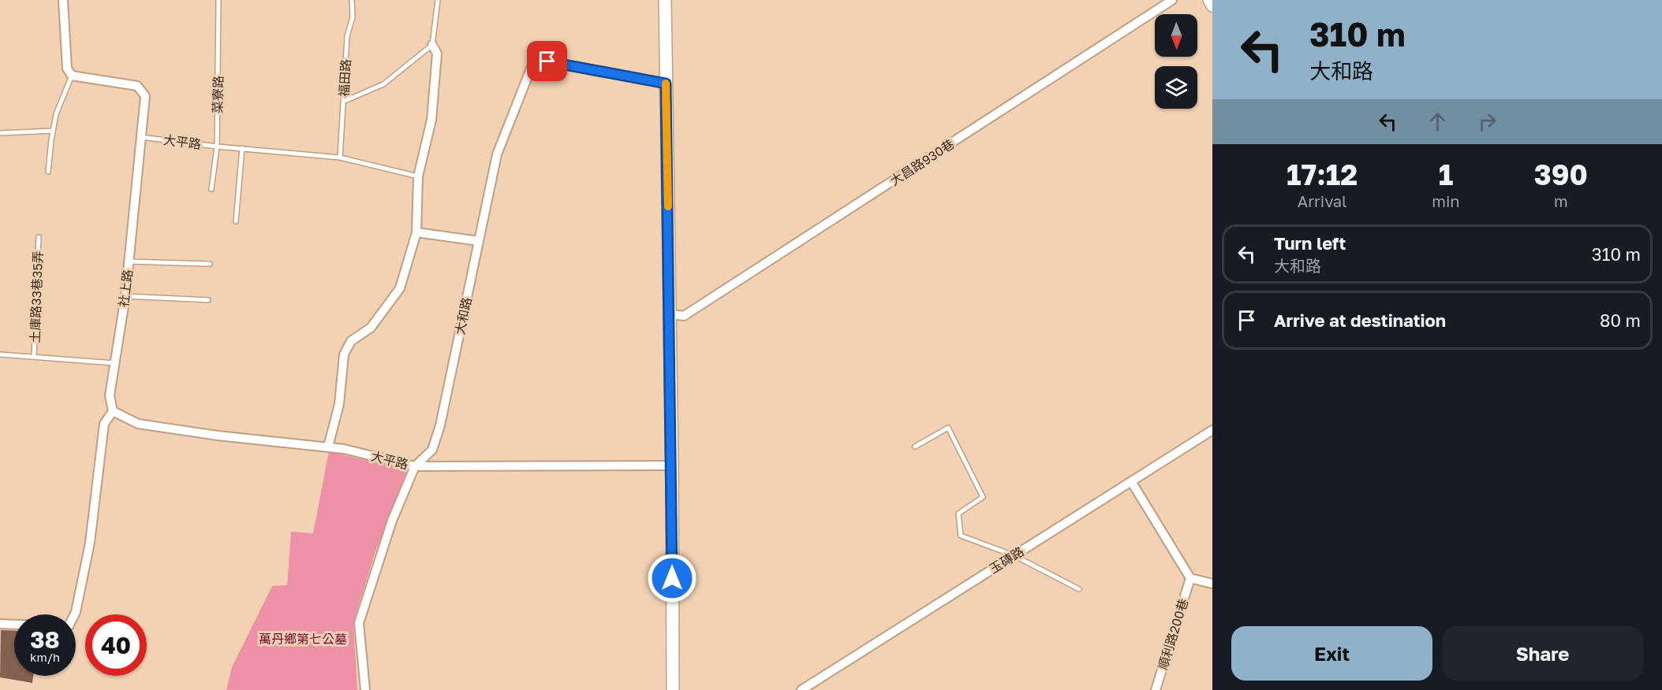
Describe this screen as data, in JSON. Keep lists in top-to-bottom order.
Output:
{
  "streets": {
    "street": [
      "大平路",
      "大昌路930巷",
      "社上路",
      "大和路",
      "玉磚路",
      "順利路200巷"
    ],
    "lane": ["福田路", "菜寮路", "土庫路33巷35弄"]
  },
  "crossings": [
    ["福田路", "大平路"],
    ["菜寮路", "大平路"],
    ["大平路", "社上路"],
    ["大平路", "大和路"]
  ],
  "parks": ["萬丹鄉第七公墓"],
  "north": "bottom",
  "page": {
    "turn": ["310 m", "大和路"],
    "eta": [
      "17:12",
      "Arrival",
      "1",
      "min",
      "390",
      "m"
    ],
    "list": [
      {
        "name": "Turn left",
        "note": "大和路",
        "value": "310 m"
      },
      {
        "name": "Arrive at destination",
        "value": "80 m"
      }
    ],
    "speed": "38 km/h",
    "limit": "40",
    "buttons": ["Exit", "Share"]
  }
}
